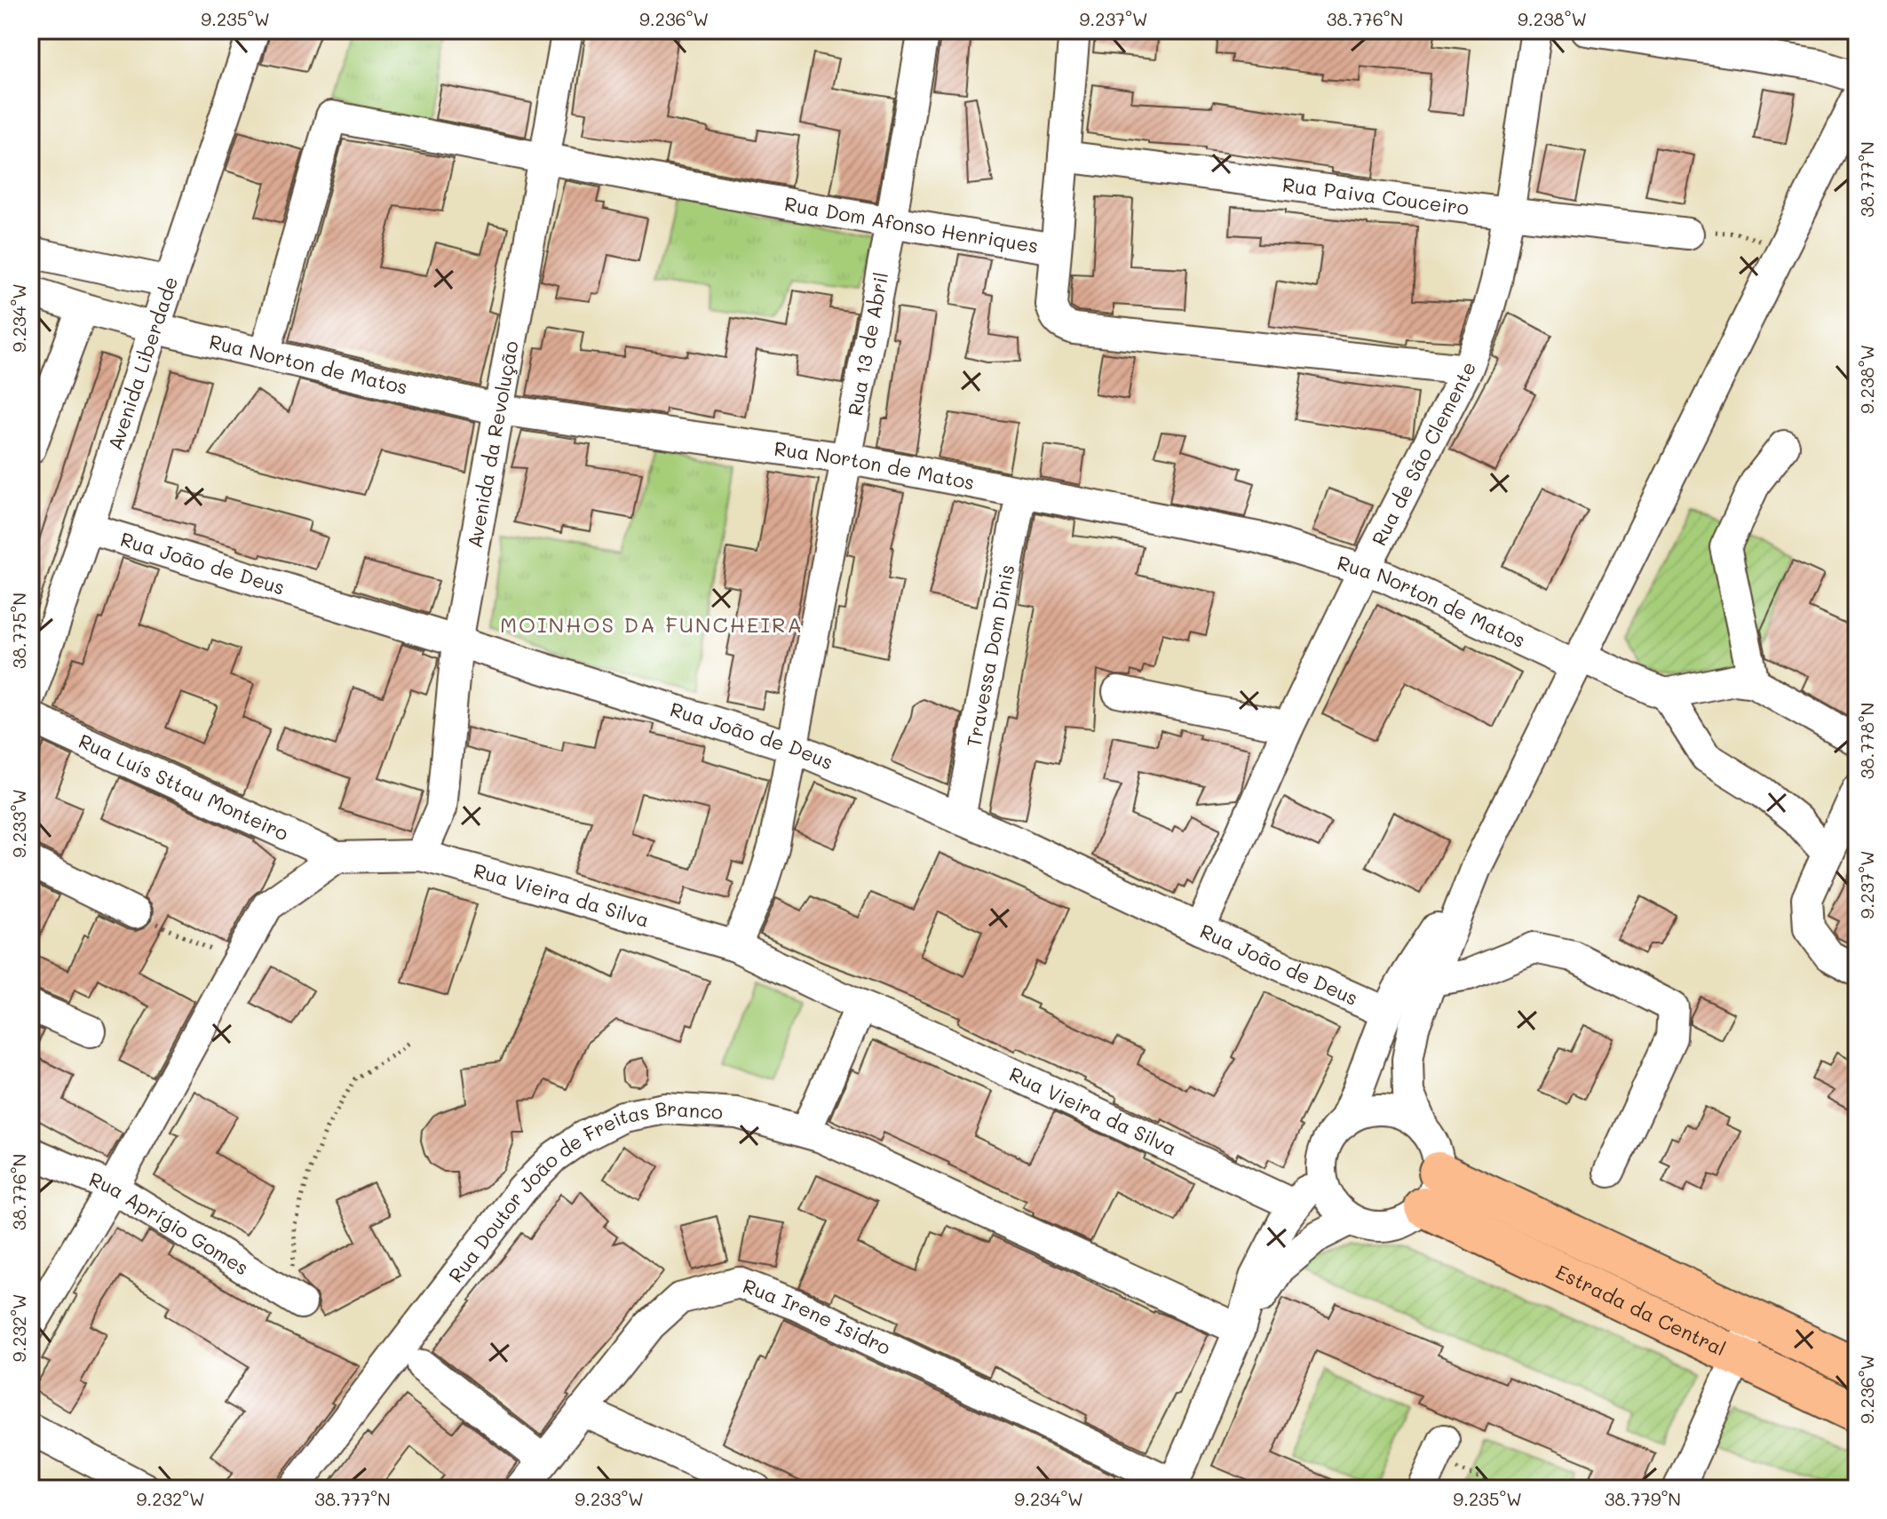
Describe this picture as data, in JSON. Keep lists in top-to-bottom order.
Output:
{
  "streets": {
    "main road": ["Estrada da Central"],
    "street": [
      "Rua Paiva Couceiro",
      "Rua Dom Afonso Henriques",
      "Rua 13 de Abril",
      "Avenida Liberdade",
      "Rua Norton de Matos",
      "Avenida da Revolução",
      "Rua de São Clemente",
      "Rua João de Deus",
      "Travessa Dom Dinis",
      "Rua Luís Sttau Monteiro",
      "Rua Vieira da Silva",
      "Rua Doutor João de Freitas Branco",
      "Rua Aprígio Gomes",
      "Rua Irene Isidro"
    ]
  },
  "crossings": [
    ["Rua Paiva Couceiro", "Rua de São Clemente"],
    ["Rua Dom Afonso Henriques", "Rua 13 de Abril"],
    ["Rua Dom Afonso Henriques", "Rua Norton de Matos"],
    ["Rua Dom Afonso Henriques", "Avenida da Revolução"],
    ["Rua Dom Afonso Henriques", "Rua de São Clemente"],
    ["Rua 13 de Abril", "Rua Norton de Matos"],
    ["Rua 13 de Abril", "Rua João de Deus"],
    ["Rua 13 de Abril", "Rua Vieira da Silva"],
    ["Avenida Liberdade", "Rua Norton de Matos"],
    ["Avenida Liberdade", "Rua João de Deus"],
    ["Rua Norton de Matos", "Avenida da Revolução"],
    ["Rua Norton de Matos", "Rua de São Clemente"],
    ["Rua Norton de Matos", "Travessa Dom Dinis"],
    ["Avenida da Revolução", "Rua João de Deus"],
    ["Avenida da Revolução", "Rua Vieira da Silva"],
    ["Rua de São Clemente", "Rua João de Deus"],
    ["Rua João de Deus", "Travessa Dom Dinis"],
    ["Rua Luís Sttau Monteiro", "Rua Vieira da Silva"]
  ],
  "districts": ["MOINHOS DA FUNCHEIRA"],
  "coordinates": [
    "9.235°W",
    "9.236°W",
    "9.237°W",
    "38.776°N",
    "9.238°W",
    "38.777°N",
    "9.234°W",
    "38.775°N",
    "38.778°N",
    "9.233°W",
    "9.232°W",
    "38.779°N"
  ]
}
